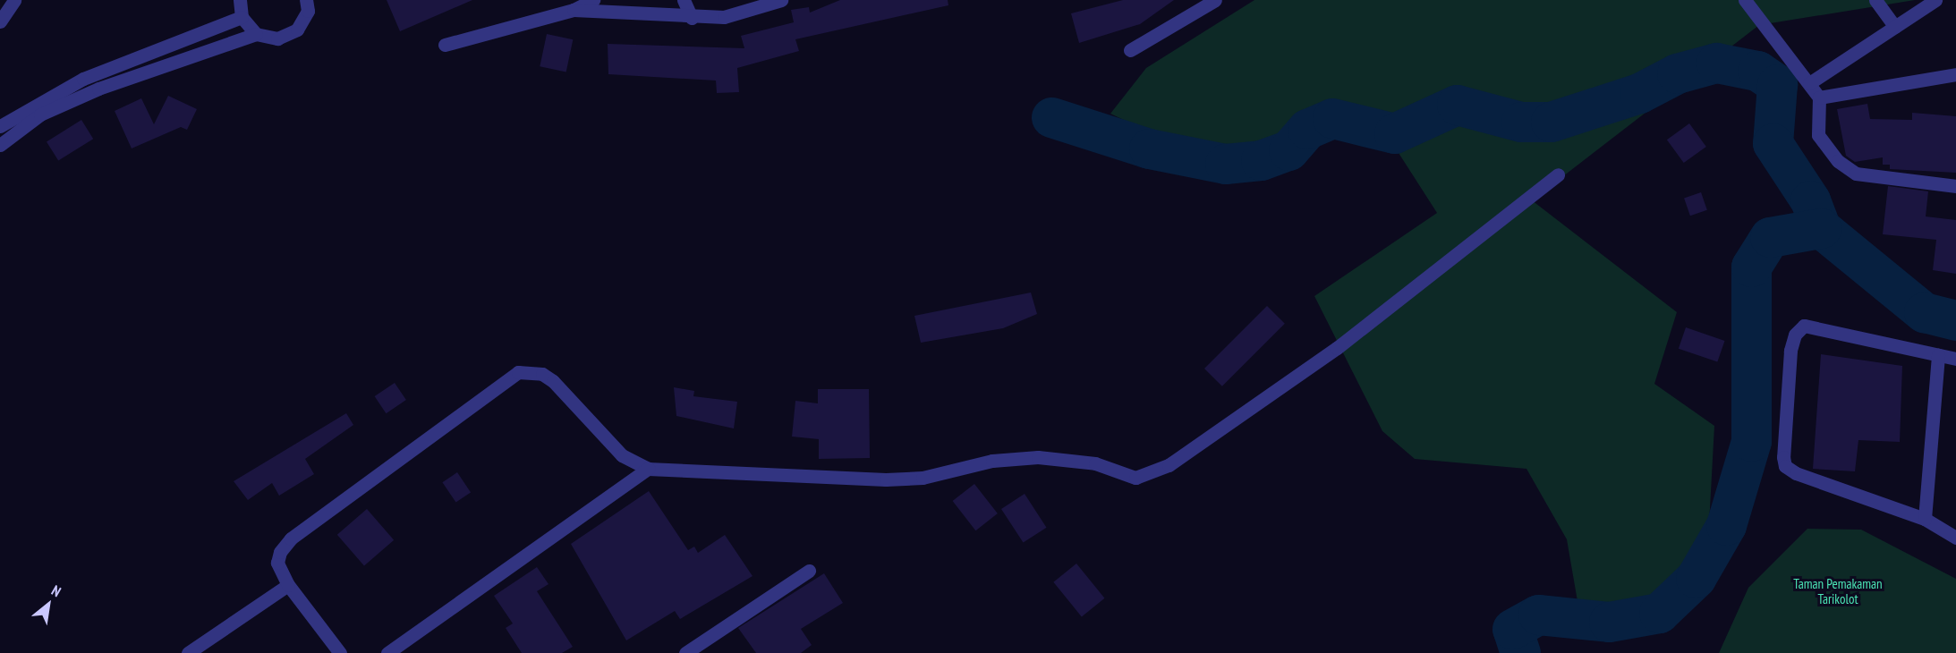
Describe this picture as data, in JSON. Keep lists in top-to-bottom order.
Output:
{
  "parks": ["Taman Pemakaman Tarikolot"],
  "north": "top right"
}
